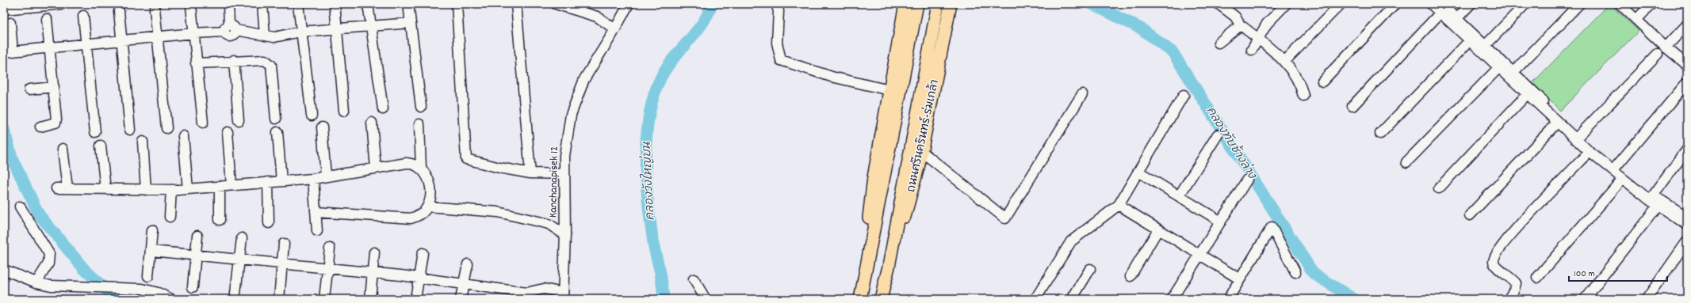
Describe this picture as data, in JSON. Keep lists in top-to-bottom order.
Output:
{
  "streets": {
    "main road": ["ถนนศรีนครินทร์-ร่มเกล้า"],
    "street": ["Kanchanapisek 12"]
  },
  "water": ["คลองทับช้างล่าง", "คลองวังใหญ่บน"],
  "scale_bar": "100 m"
}
